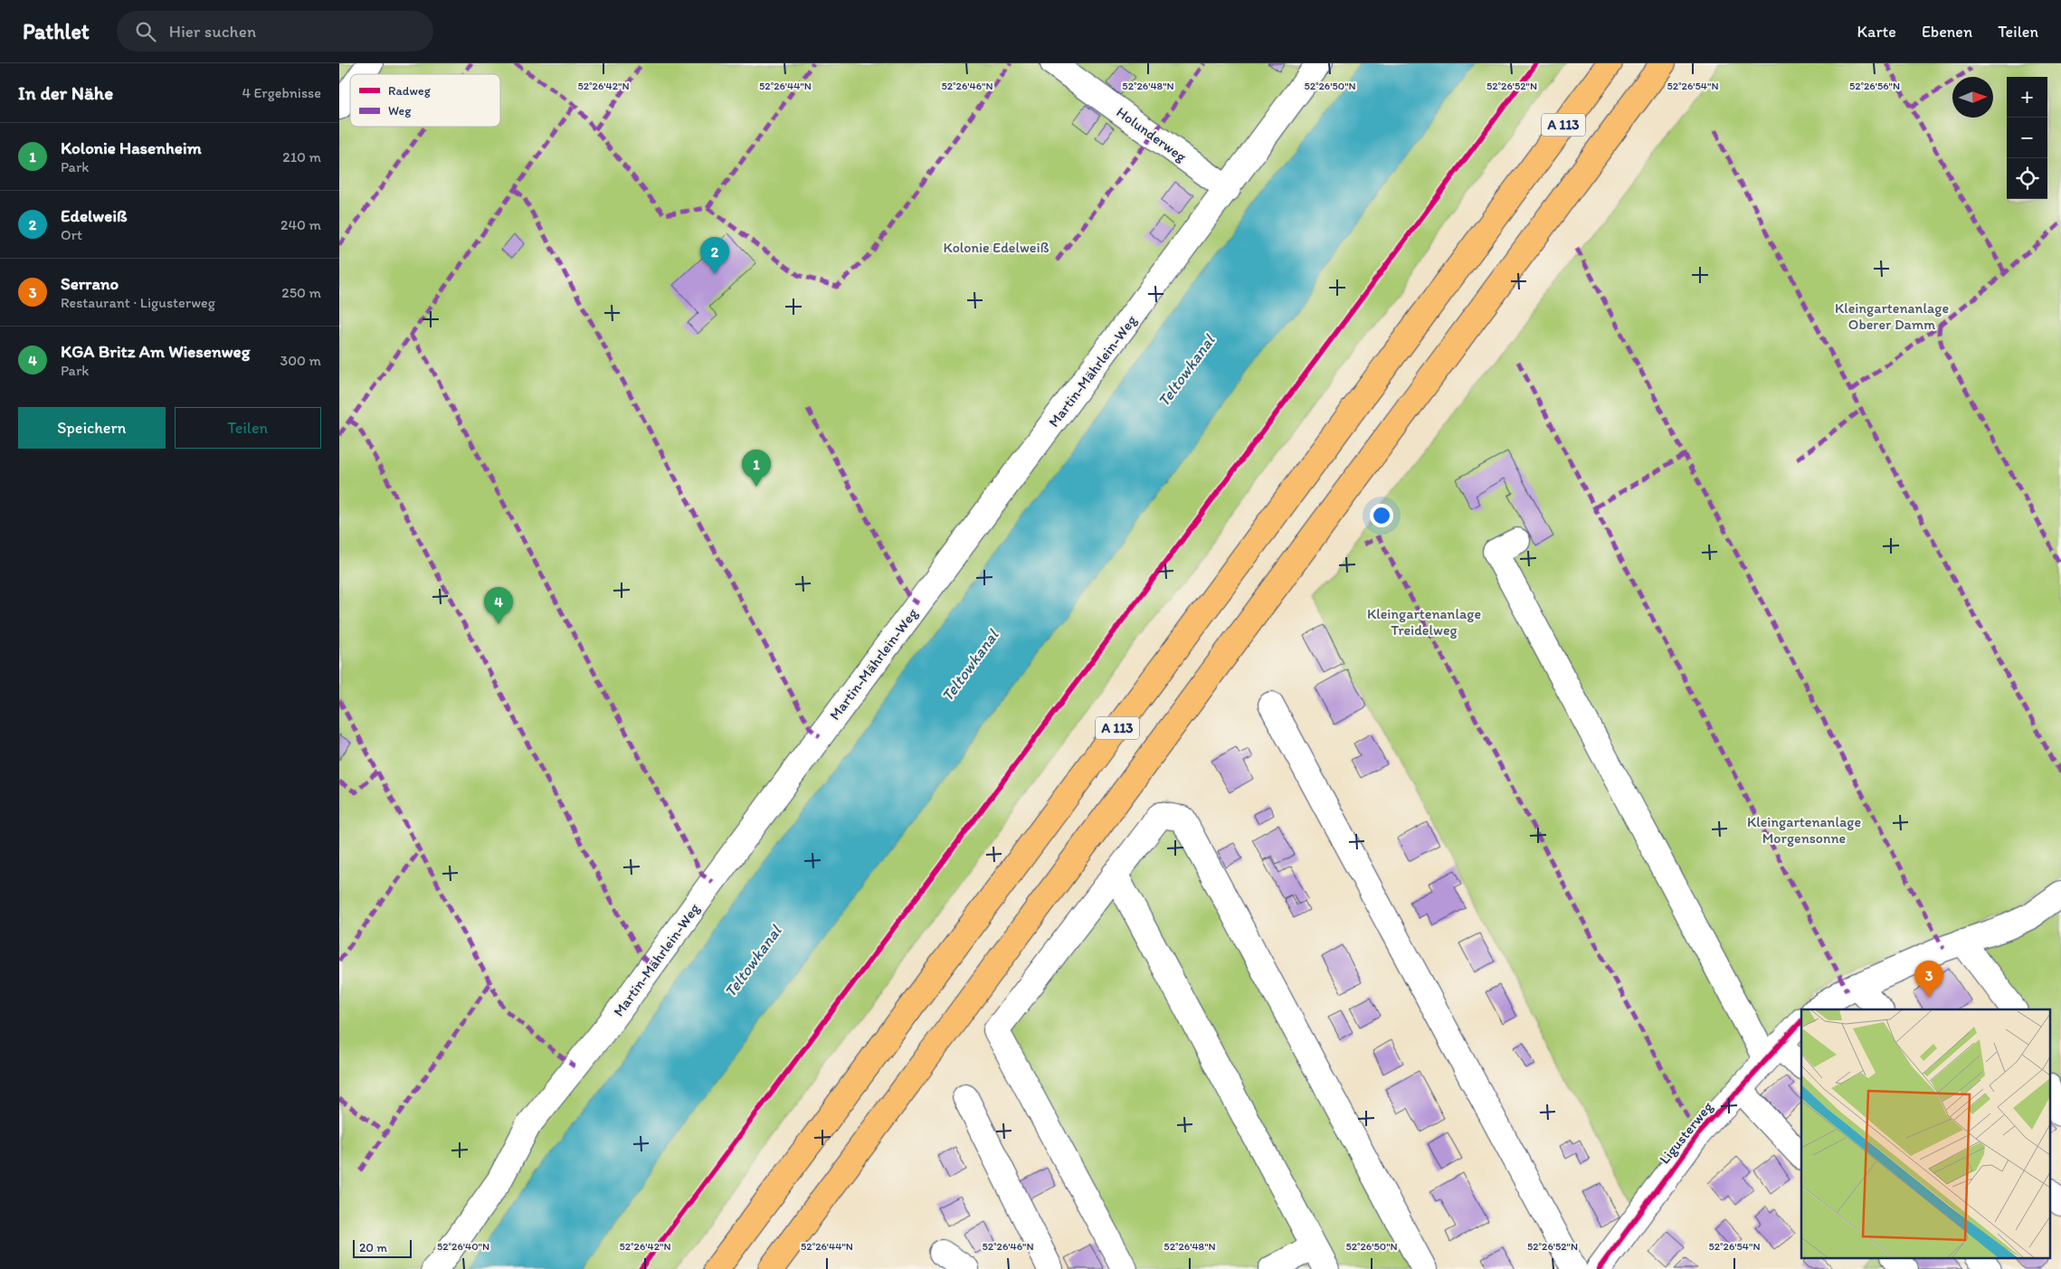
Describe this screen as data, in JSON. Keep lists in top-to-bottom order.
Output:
{
  "streets": {
    "highway": ["A 113"],
    "street": ["Holunderweg", "Martin-Mährlein-Weg", "Ligusterweg"]
  },
  "crossings": [
    ["Holunderweg", "Martin-Mährlein-Weg"]
  ],
  "water": ["Teltowkanal"],
  "parks": [
    "Kolonie Edelweiß",
    "Kleingartenanlage Oberer Damm",
    "Kleingartenanlage Treidelweg",
    "Kleingartenanlage Morgensonne"
  ],
  "legend": ["Radweg", "Weg"],
  "scale_bar": "20 m",
  "north": "right",
  "page": {
    "header": "Pathlet",
    "search": "Hier suchen",
    "nav": ["Karte", "Ebenen", "Teilen"],
    "heading": ["In der Nähe", "4 Ergebnisse"],
    "map_buttons": ["+", "−"],
    "list": [
      {
        "mark": "1",
        "name": "Kolonie Hasenheim",
        "note": "Park",
        "value": "210 m"
      },
      {
        "mark": "2",
        "name": "Edelweiß",
        "note": "Ort",
        "value": "240 m"
      },
      {
        "mark": "3",
        "name": "Serrano",
        "note": "Restaurant · Ligusterweg",
        "value": "250 m"
      },
      {
        "mark": "4",
        "name": "KGA Britz Am Wiesenweg",
        "note": "Park",
        "value": "300 m"
      }
    ],
    "pins": [
      "2",
      "1",
      "4",
      "3"
    ],
    "buttons": ["Speichern", "Teilen"],
    "scale": "20 m"
  },
  "coordinates": [
    "52°26'42\"N",
    "52°26'44\"N",
    "52°26'46\"N",
    "52°26'48\"N",
    "52°26'50\"N",
    "52°26'52\"N",
    "52°26'54\"N",
    "52°26'56\"N",
    "52°26'40\"N"
  ]
}
